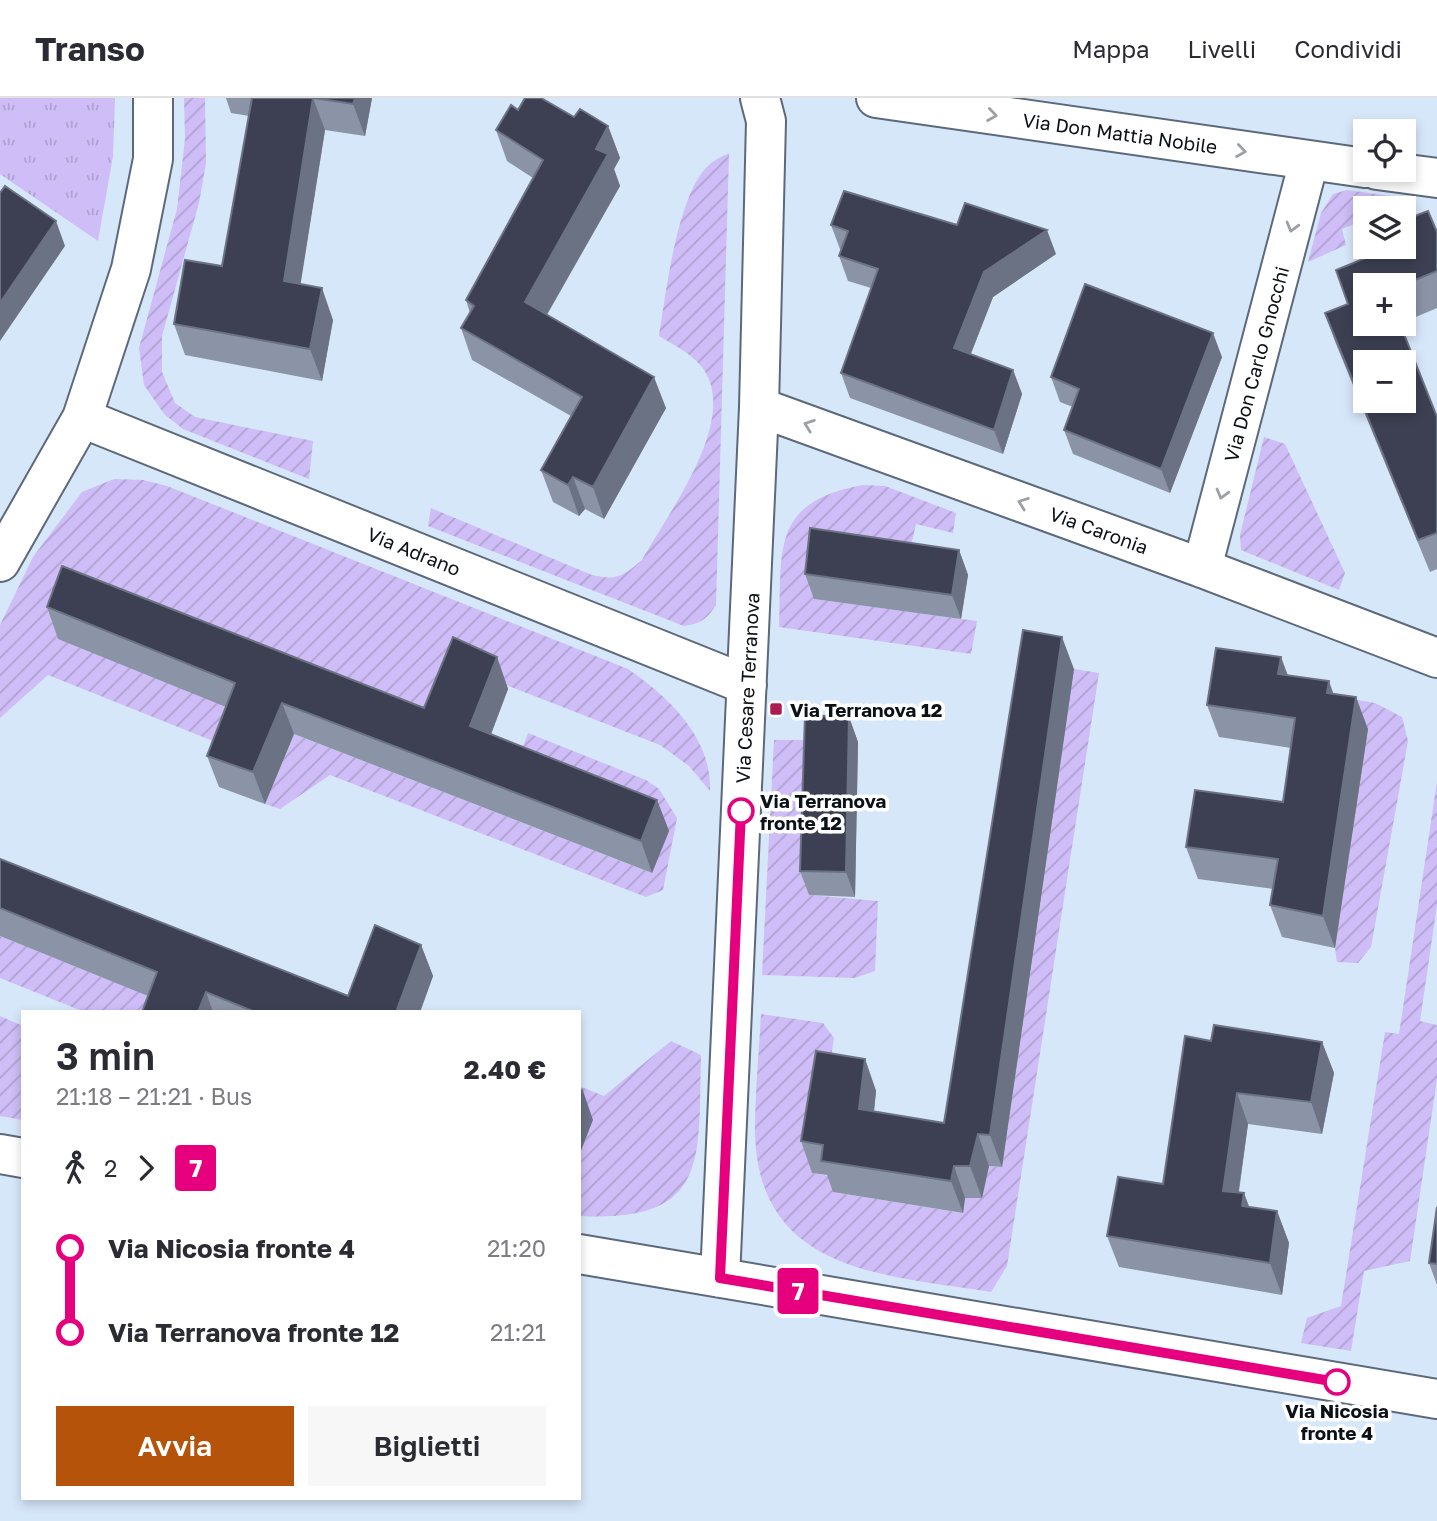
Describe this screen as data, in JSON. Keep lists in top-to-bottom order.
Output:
{
  "streets": {
    "street": [
      "Via Don Mattia Nobile",
      "Via Don Carlo Gnocchi",
      "Via Caronia",
      "Via Adrano",
      "Via Cesare Terranova"
    ]
  },
  "crossings": [
    ["Via Don Mattia Nobile", "Via Don Carlo Gnocchi"],
    ["Via Don Carlo Gnocchi", "Via Caronia"],
    ["Via Caronia", "Via Cesare Terranova"],
    ["Via Adrano", "Via Cesare Terranova"]
  ],
  "one_way": ["Via Don Mattia Nobile", "Via Don Carlo Gnocchi", "Via Caronia"],
  "places": {
    "transit": ["Via Terranova 12"],
    "other": ["Via Terranova fronte 12", "Via Nicosia fronte 4"]
  },
  "lines": ["bus line 7"],
  "page": {
    "header": "Transo",
    "nav": ["Mappa", "Livelli", "Condividi"],
    "on_map": "7",
    "map_buttons": ["+", "−"],
    "heading": ["3 min", "21:18 – 21:21 · Bus", "2.40 €"],
    "legs": ["2", "7"],
    "list": [
      {
        "name": "Via Nicosia fronte 4",
        "value": "21:20"
      },
      {
        "name": "Via Terranova fronte 12",
        "value": "21:21"
      }
    ],
    "buttons": ["Avvia", "Biglietti"]
  }
}
